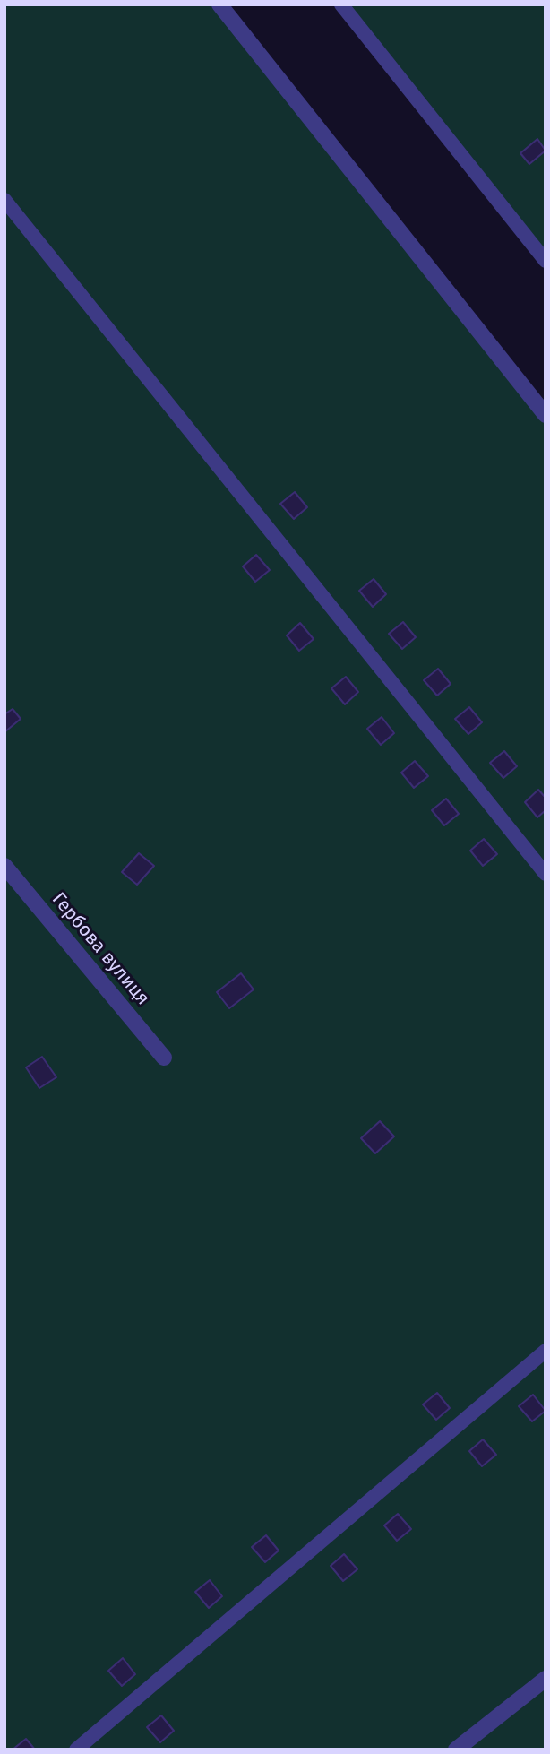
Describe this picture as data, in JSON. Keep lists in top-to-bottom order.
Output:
{
  "streets": {
    "street": ["Гербова вулиця"]
  }
}
